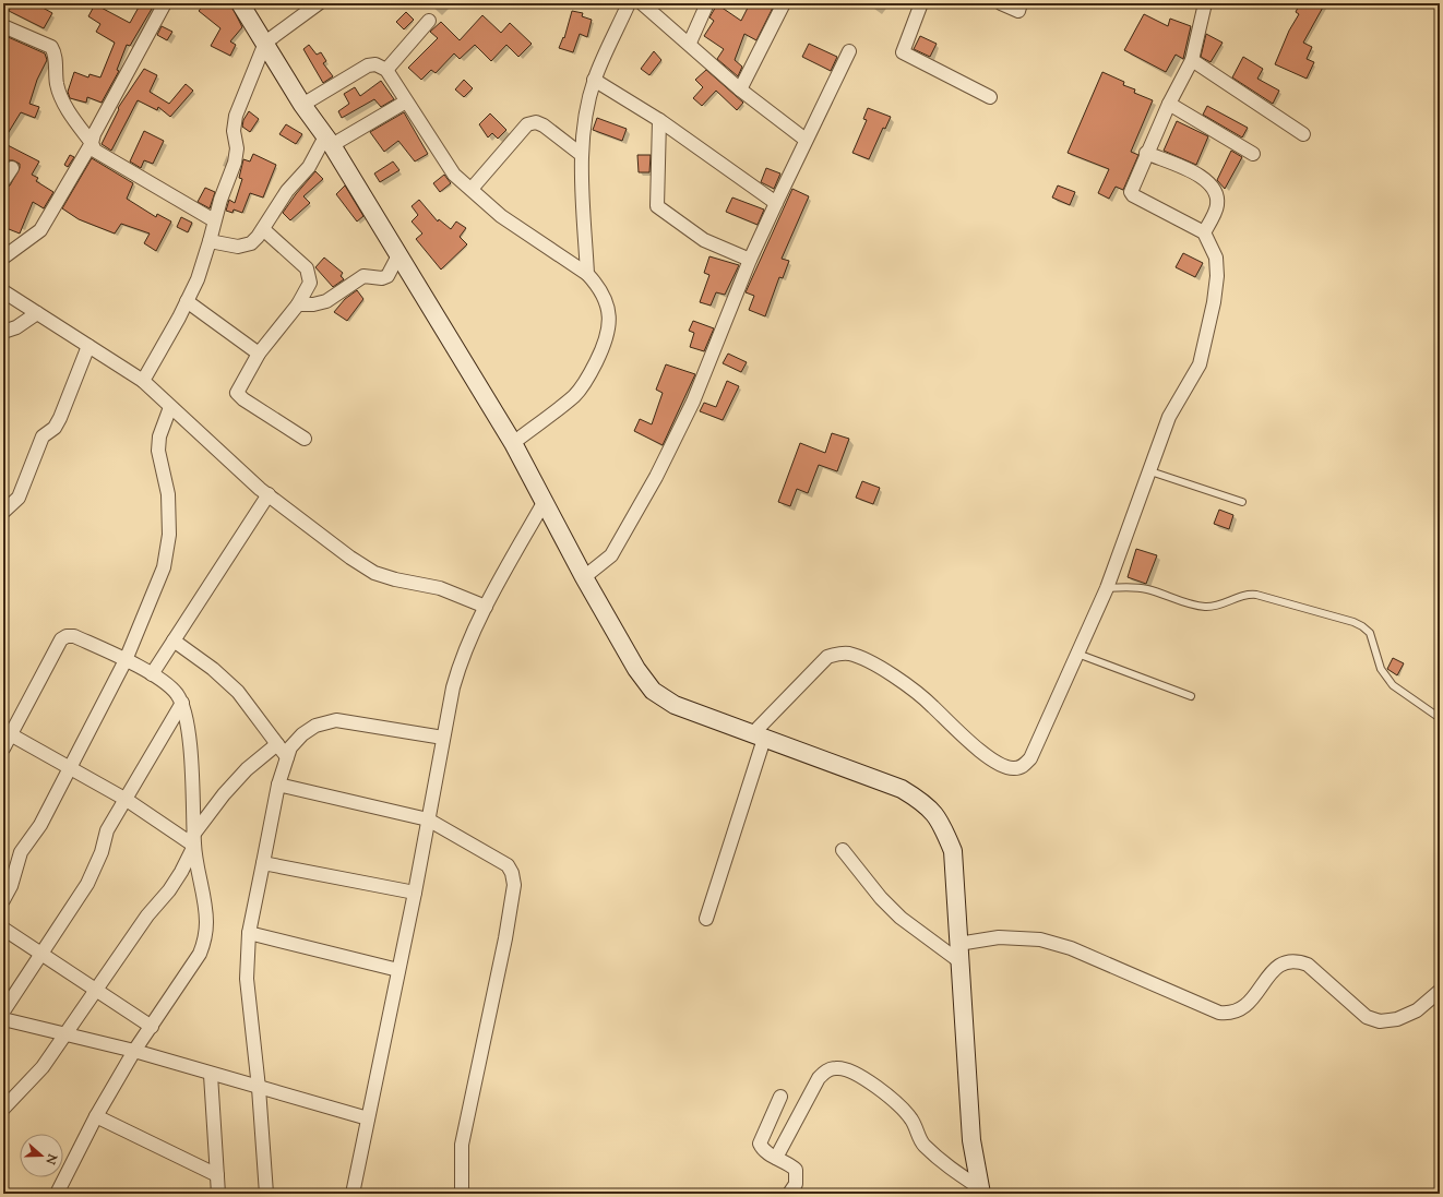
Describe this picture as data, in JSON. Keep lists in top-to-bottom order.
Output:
{
  "north": "right"
}
